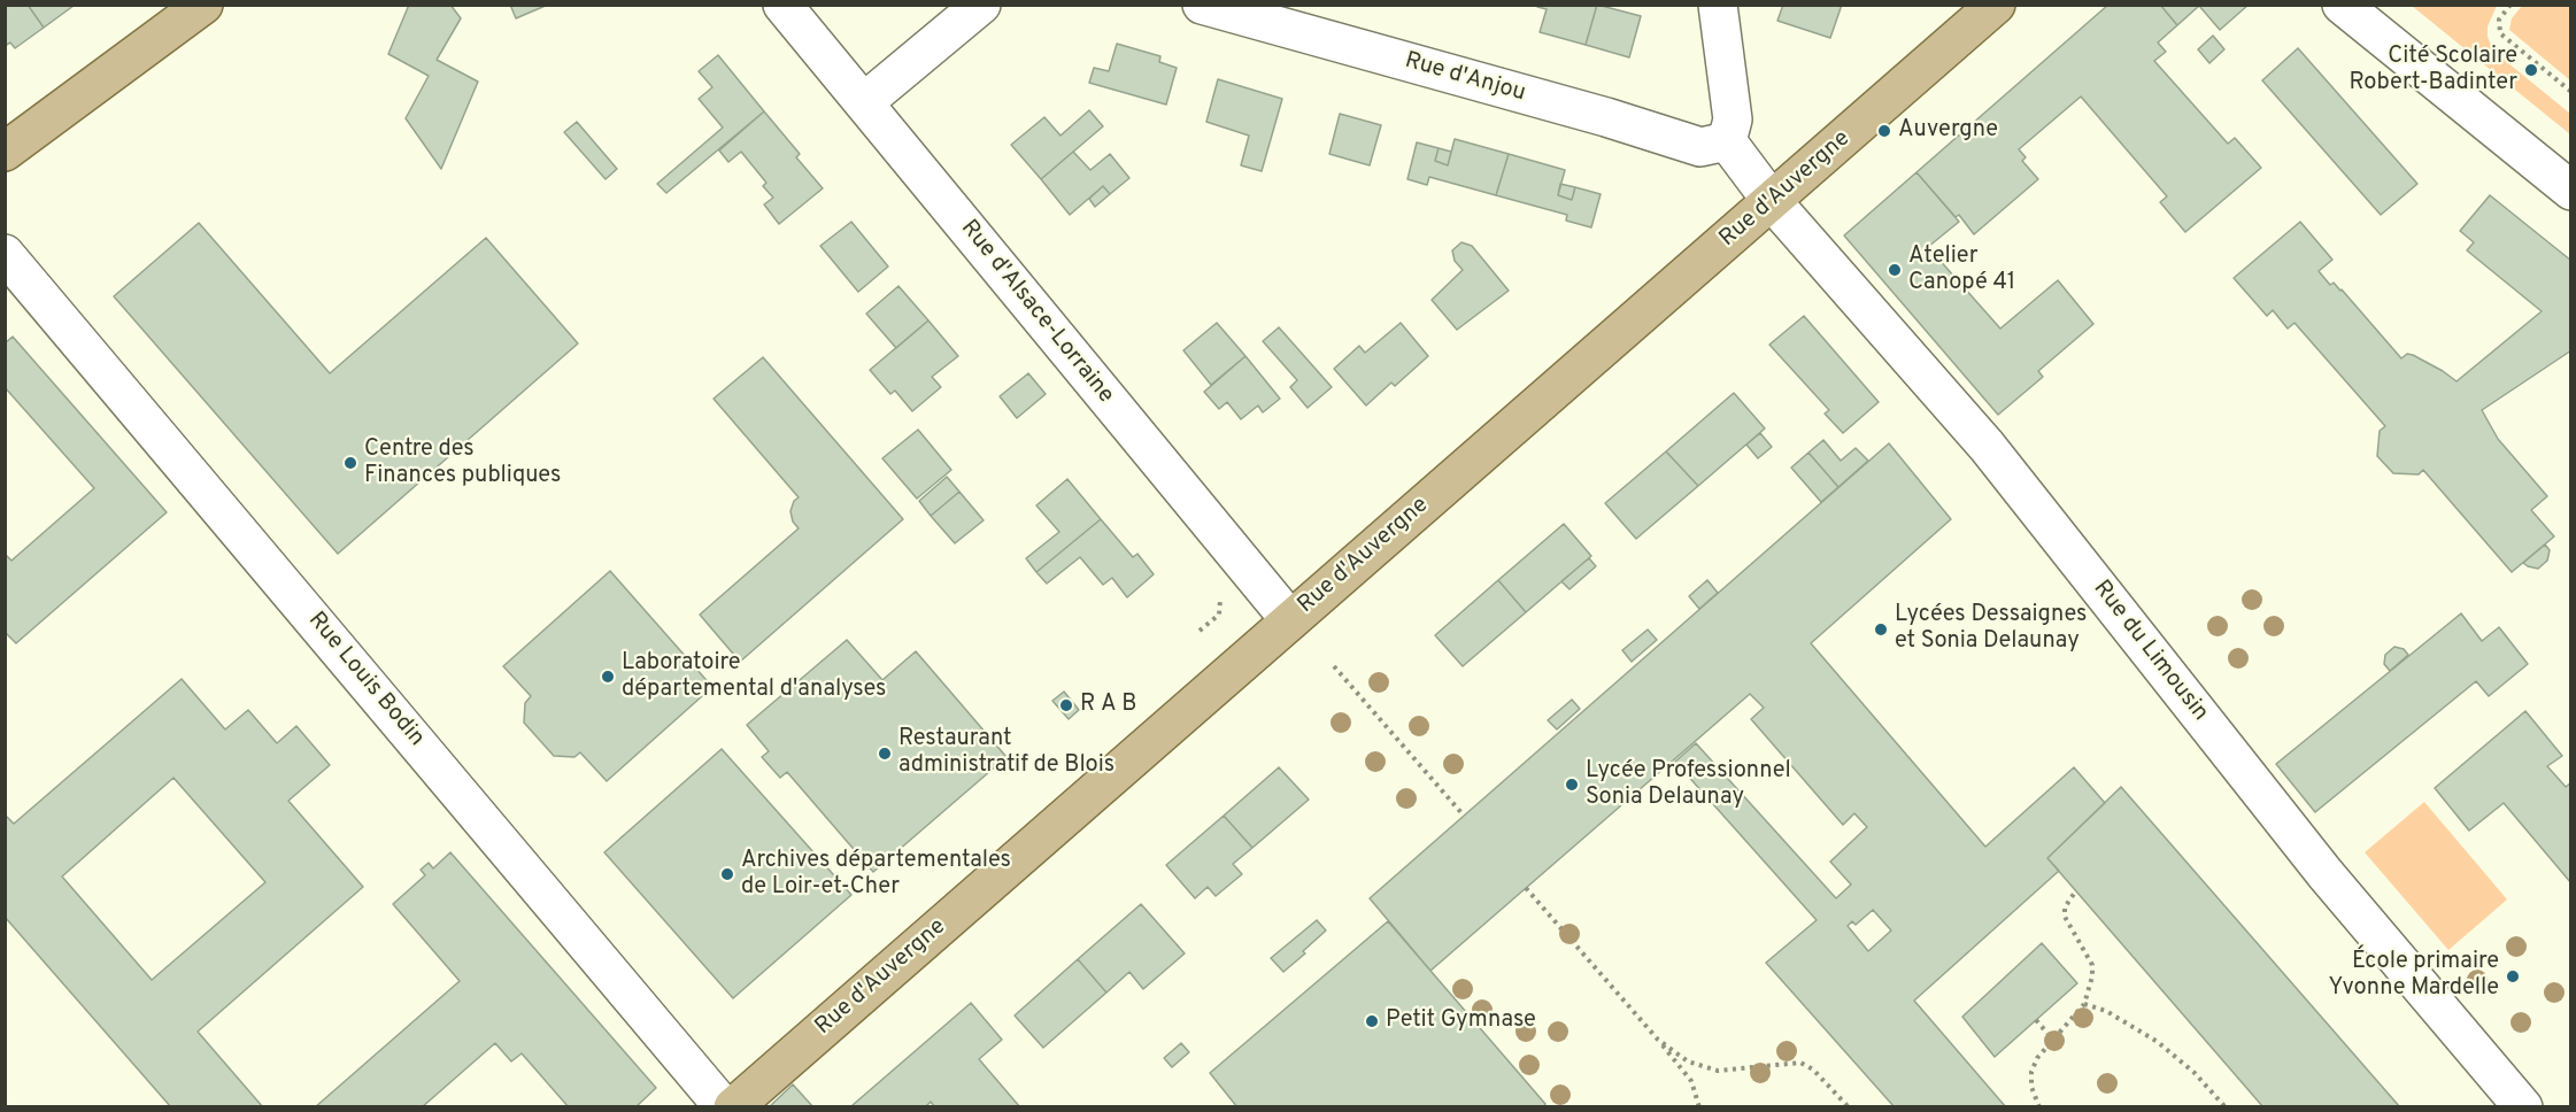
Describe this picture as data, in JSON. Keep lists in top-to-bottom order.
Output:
{
  "streets": {
    "main road": ["Rue d'Auvergne"],
    "street": [
      "Rue d'Anjou",
      "Rue d'Alsace-Lorraine",
      "Rue du Limousin",
      "Rue Louis Bodin"
    ]
  },
  "crossings": [
    ["Rue d'Anjou", "Rue du Limousin"],
    ["Rue d'Auvergne", "Rue d'Alsace-Lorraine"],
    ["Rue d'Auvergne", "Rue du Limousin"]
  ],
  "places": [
    "Cité Scolaire Robert-Badinter",
    "Auvergne",
    "Atelier Canopé 41",
    "Centre des Finances publiques",
    "Lycées Dessaignes et Sonia Delaunay",
    "Laboratoire départemental d'analyses",
    "R A B",
    "Restaurant administratif de Blois",
    "Lycée Professionnel Sonia Delaunay",
    "Archives départementales de Loir-et-Cher",
    "École primaire Yvonne Mardelle",
    "Petit Gymnase"
  ]
}
